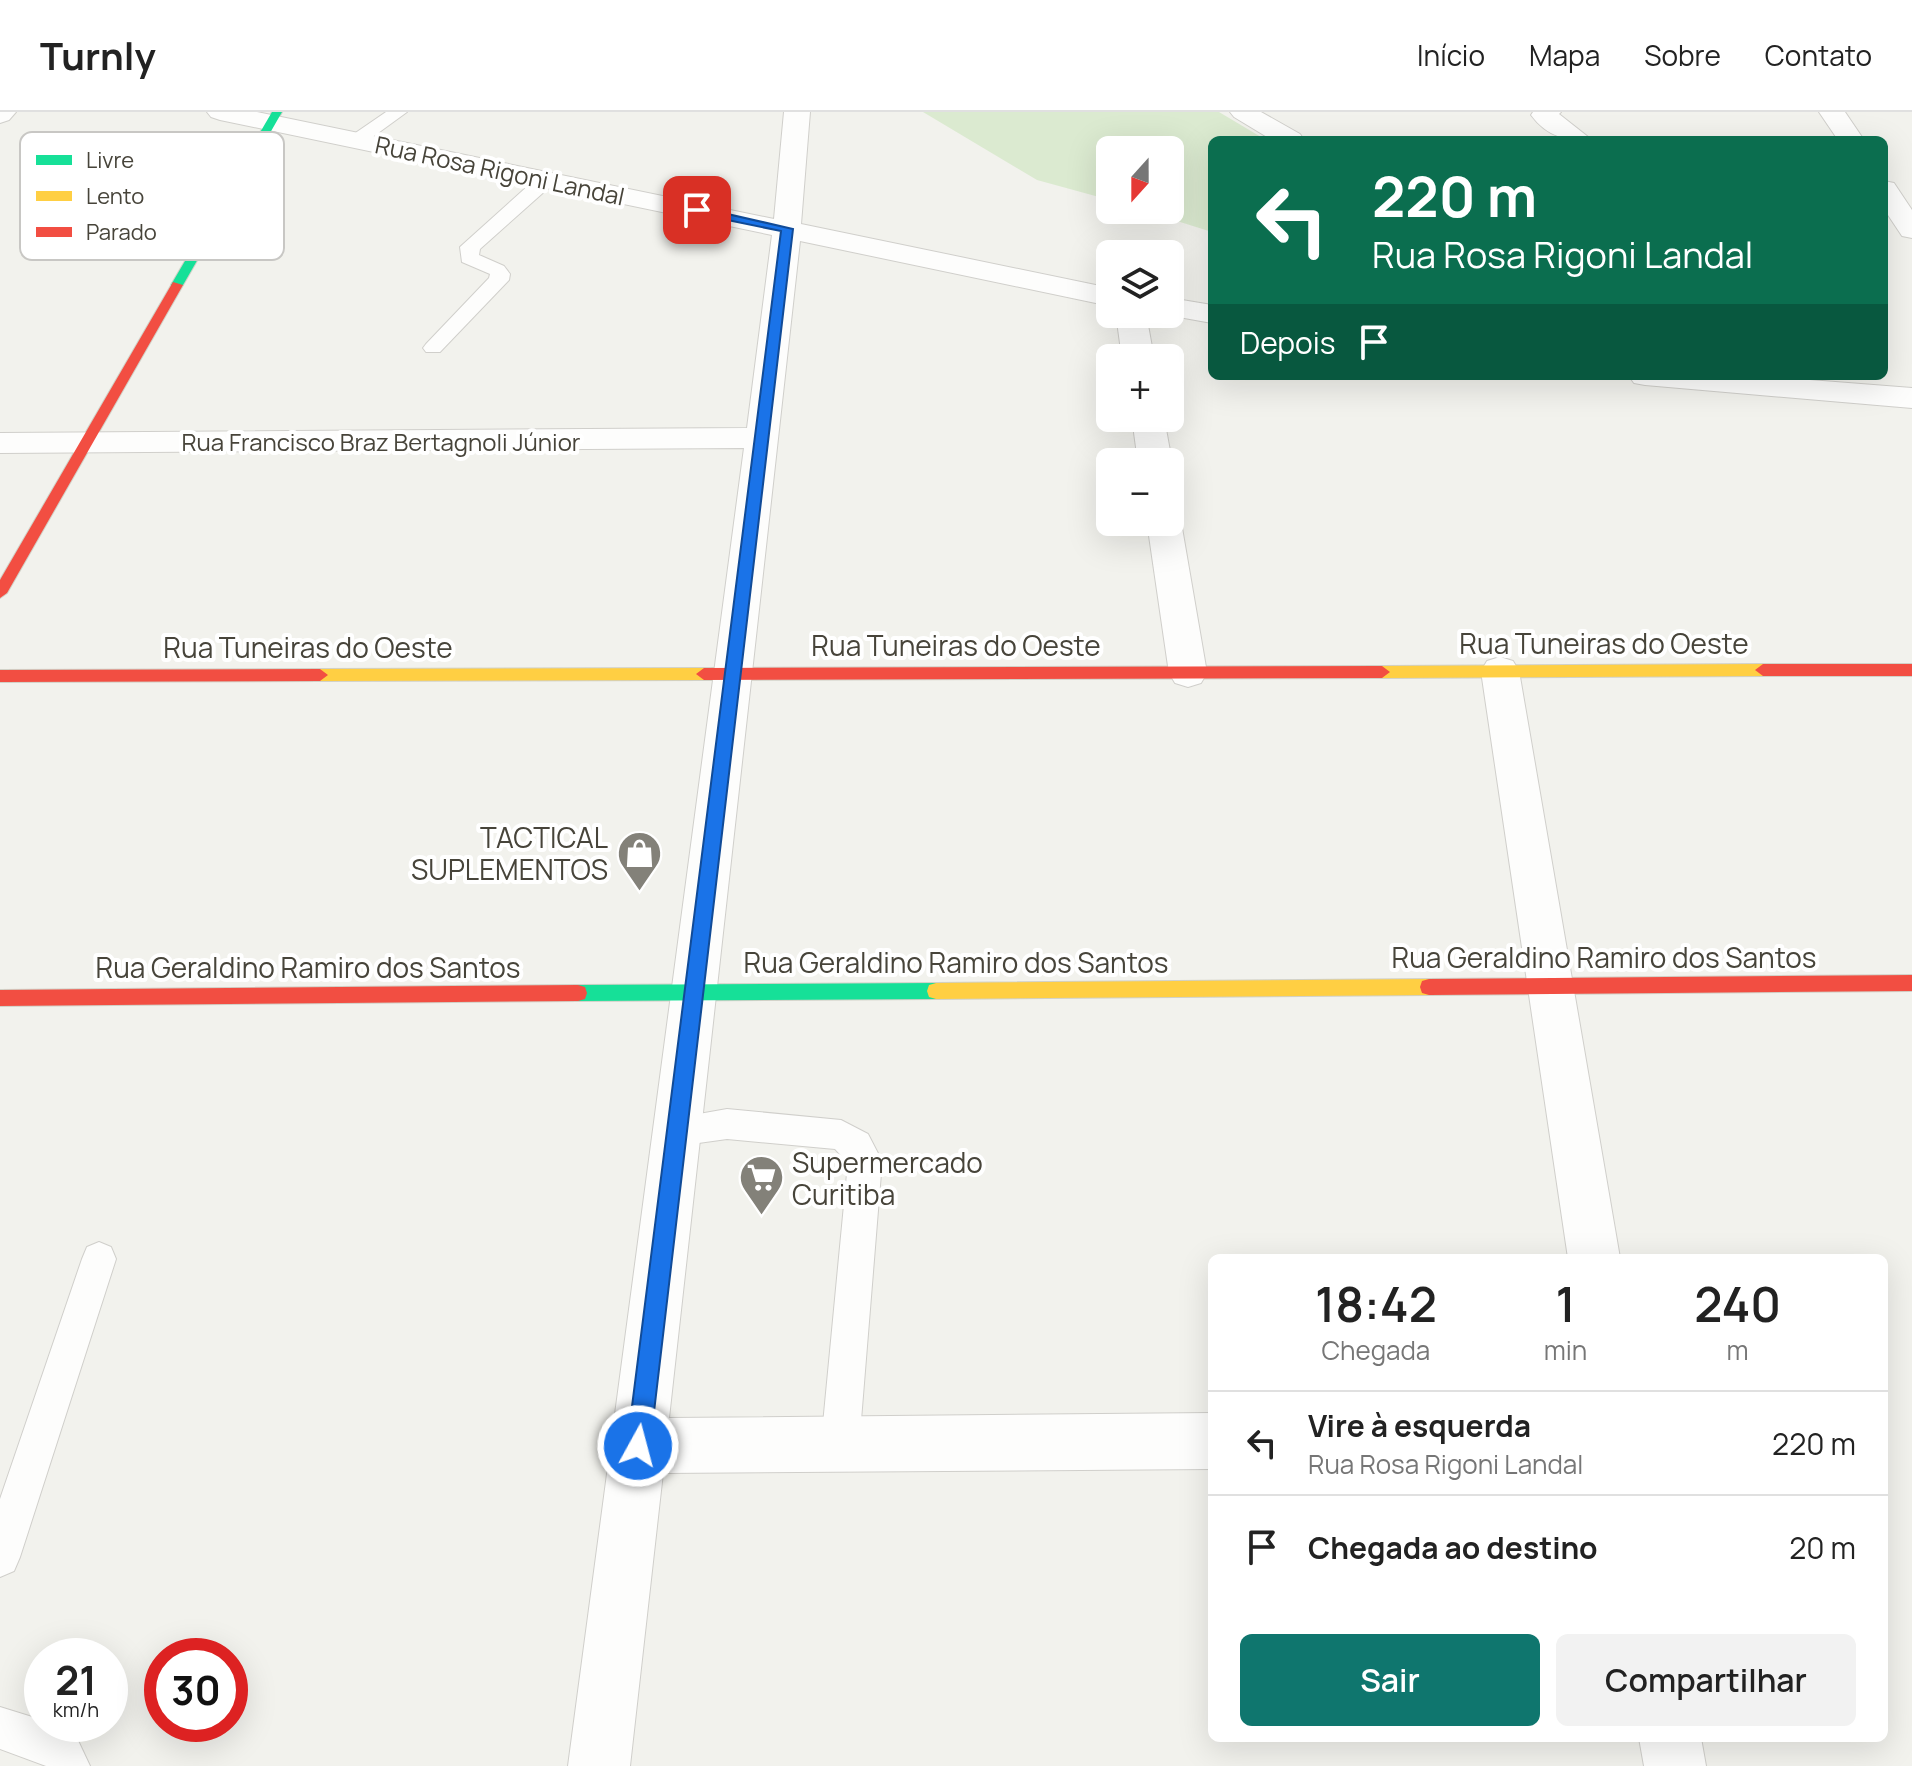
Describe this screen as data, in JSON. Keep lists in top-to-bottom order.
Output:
{
  "streets": {
    "street": [
      "Rua Rosa Rigoni Landal",
      "Rua Francisco Braz Bertagnoli Júnior",
      "Rua Tuneiras do Oeste",
      "Rua Geraldino Ramiro dos Santos"
    ]
  },
  "places": {
    "shop": ["TACTICAL SUPLEMENTOS"],
    "supermarket": ["Supermercado Curitiba"]
  },
  "legend": ["Livre", "Lento", "Parado"],
  "north": "bottom",
  "page": {
    "header": "Turnly",
    "nav": [
      "Início",
      "Mapa",
      "Sobre",
      "Contato"
    ],
    "map_buttons": ["+", "−"],
    "turn": ["220 m", "Rua Rosa Rigoni Landal"],
    "then": "Depois",
    "eta": [
      "18:42",
      "Chegada",
      "1",
      "min",
      "240",
      "m"
    ],
    "list": [
      {
        "name": "Vire à esquerda",
        "note": "Rua Rosa Rigoni Landal",
        "value": "220 m"
      },
      {
        "name": "Chegada ao destino",
        "value": "20 m"
      }
    ],
    "buttons": ["Sair", "Compartilhar"],
    "speed": "21 km/h",
    "limit": "30"
  }
}
